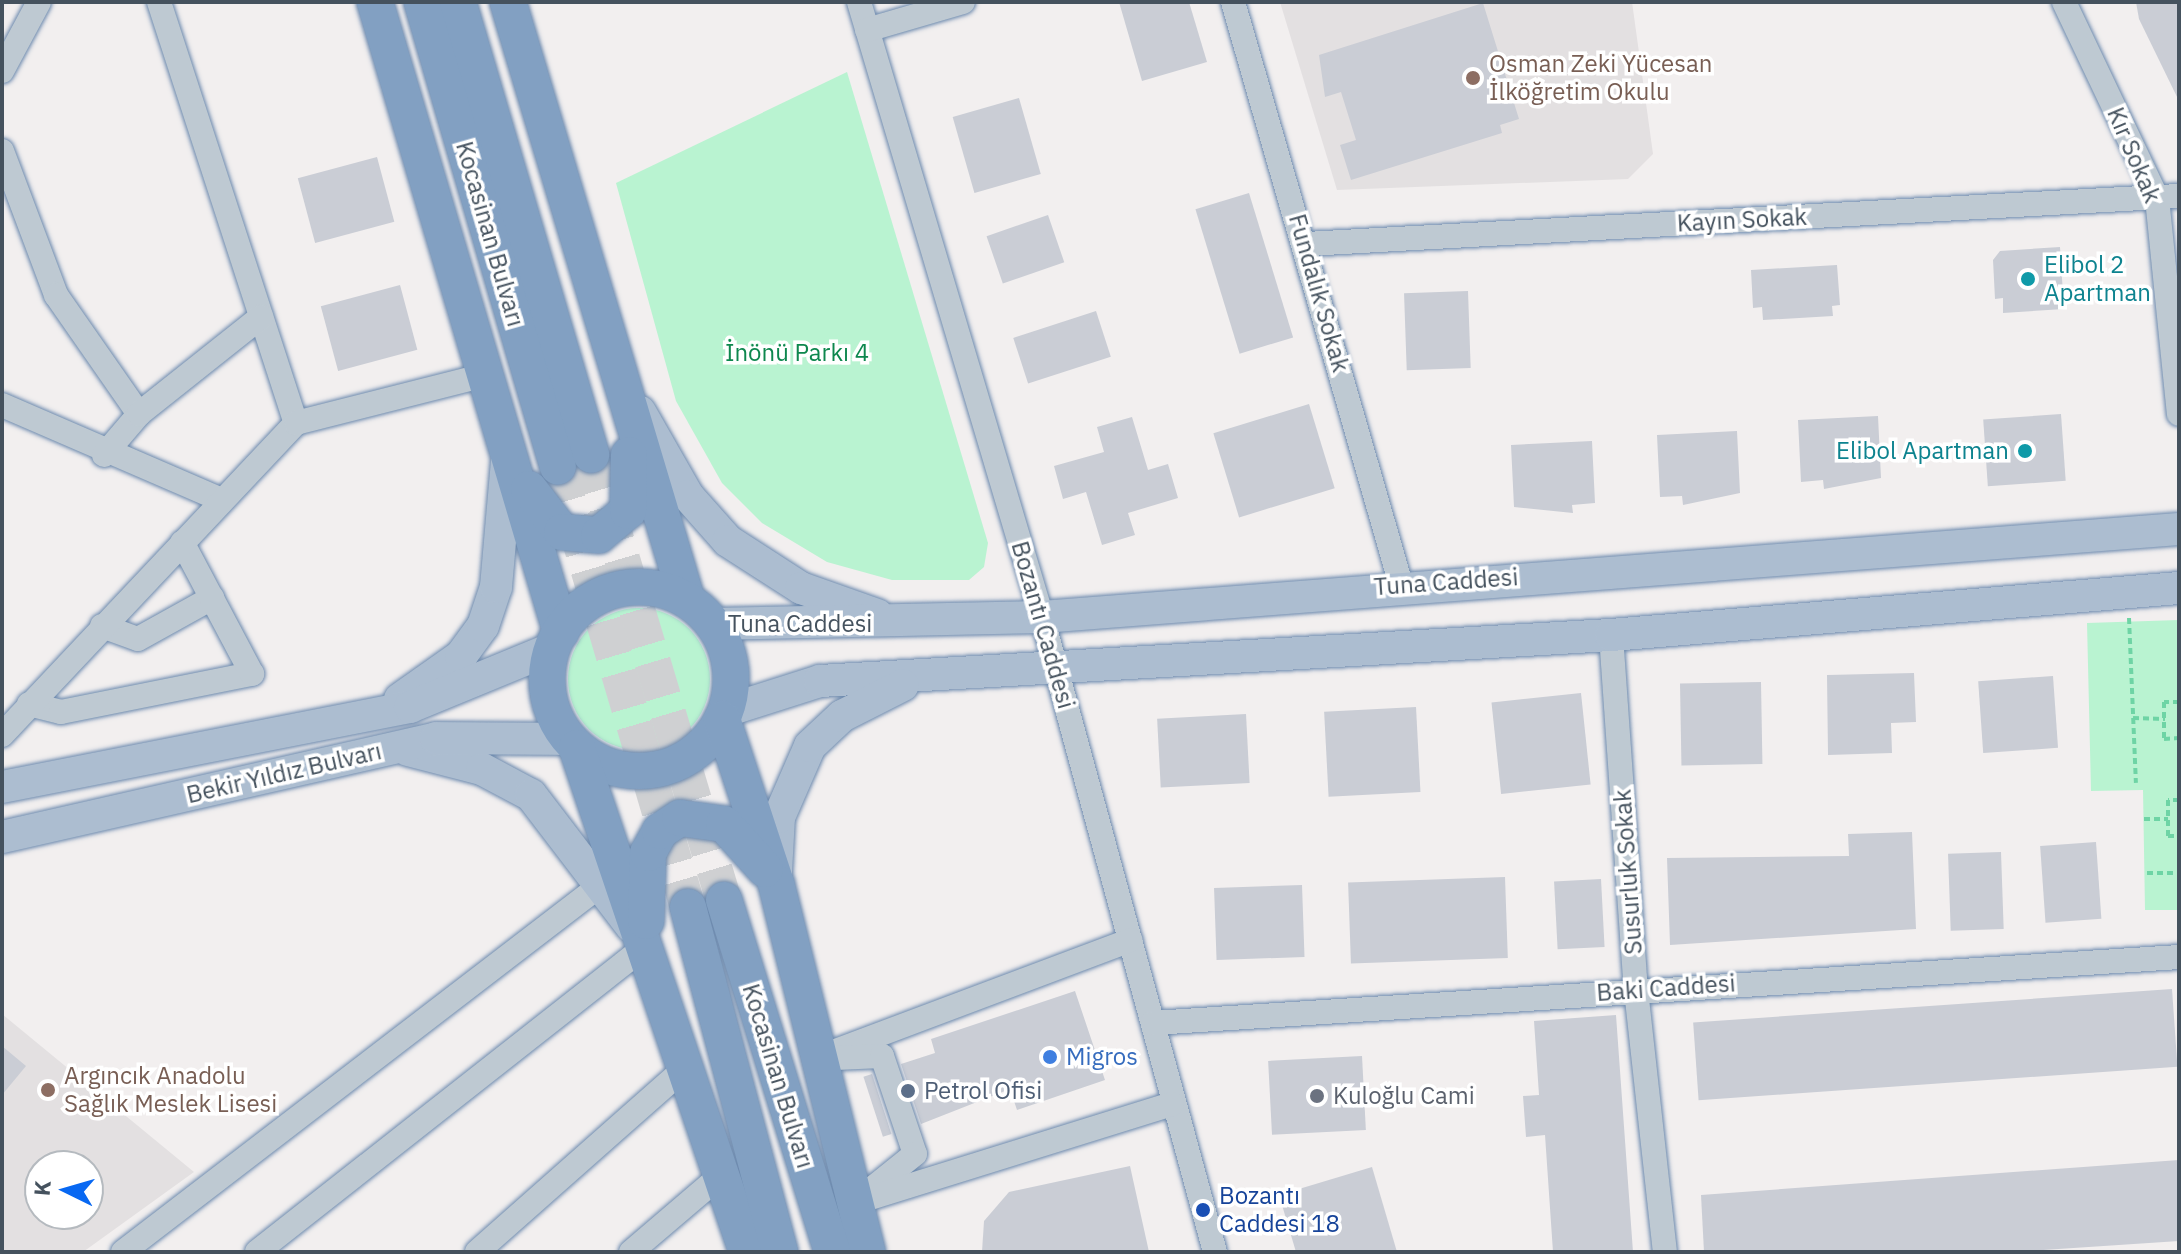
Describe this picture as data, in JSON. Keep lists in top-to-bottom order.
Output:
{
  "streets": {
    "highway": ["Kocasinan Bulvarı"],
    "main road": ["Tuna Caddesi", "Bekir Yıldız Bulvarı"],
    "street": [
      "Kır Sokak",
      "Kayın Sokak",
      "Fundalık Sokak",
      "Bozantı Caddesi",
      "Susurluk Sokak",
      "Baki Caddesi"
    ]
  },
  "crossings": [
    ["Kır Sokak", "Kayın Sokak"],
    ["Kayın Sokak", "Fundalık Sokak"],
    ["Fundalık Sokak", "Tuna Caddesi"],
    ["Tuna Caddesi", "Bozantı Caddesi"],
    ["Tuna Caddesi", "Bekir Yıldız Bulvarı"],
    ["Bozantı Caddesi", "Baki Caddesi"],
    ["Susurluk Sokak", "Baki Caddesi"]
  ],
  "parks": ["İnönü Parkı 4"],
  "places": [
    "Osman Zeki Yücesan İlköğretim Okulu",
    "Elibol 2 Apartman",
    "Elibol Apartman",
    "Migros",
    "Argıncık Anadolu Sağlık Meslek Lisesi",
    "Petrol Ofisi",
    "Kuloğlu Cami",
    "Bozantı Caddesi 18"
  ],
  "north": "left"
}
